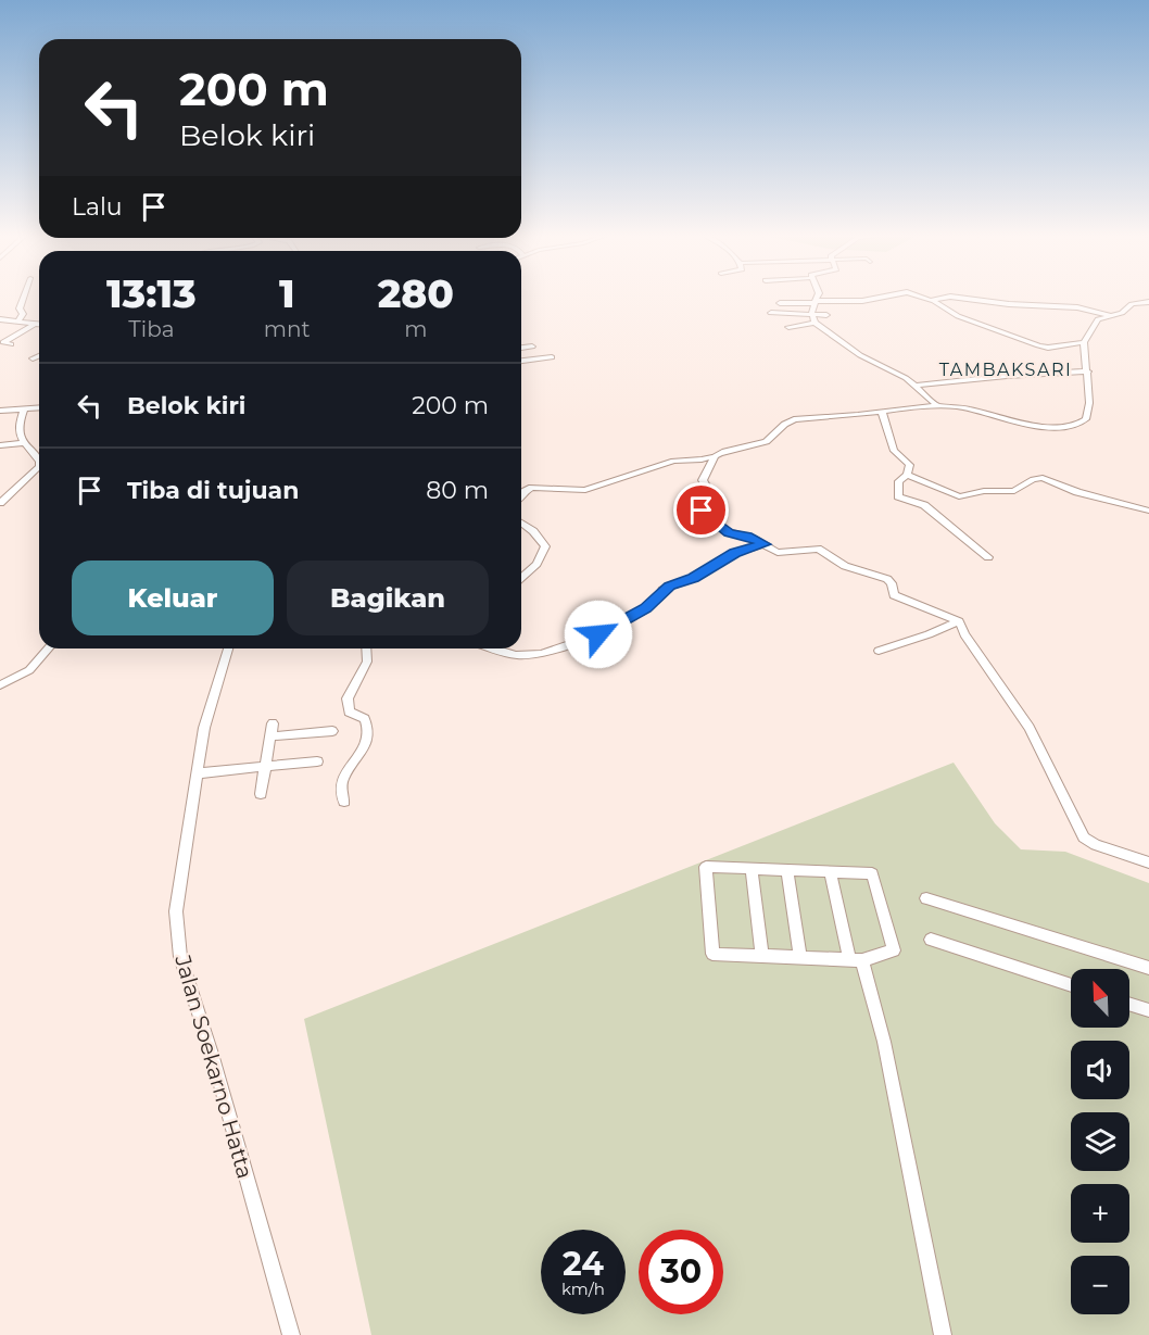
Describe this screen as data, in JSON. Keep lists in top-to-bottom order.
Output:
{
  "streets": {
    "street": ["Jalan Soekarno Hatta"]
  },
  "districts": ["TAMBAKSARI"],
  "north": "top left",
  "page": {
    "turn": ["200 m", "Belok kiri"],
    "then": "Lalu",
    "eta": [
      "13:13",
      "Tiba",
      "1",
      "mnt",
      "280",
      "m"
    ],
    "list": [
      {
        "name": "Belok kiri",
        "value": "200 m"
      },
      {
        "name": "Tiba di tujuan",
        "value": "80 m"
      }
    ],
    "buttons": ["Keluar", "Bagikan"],
    "map_buttons": ["+", "−"],
    "speed": "24 km/h",
    "limit": "30"
  }
}
